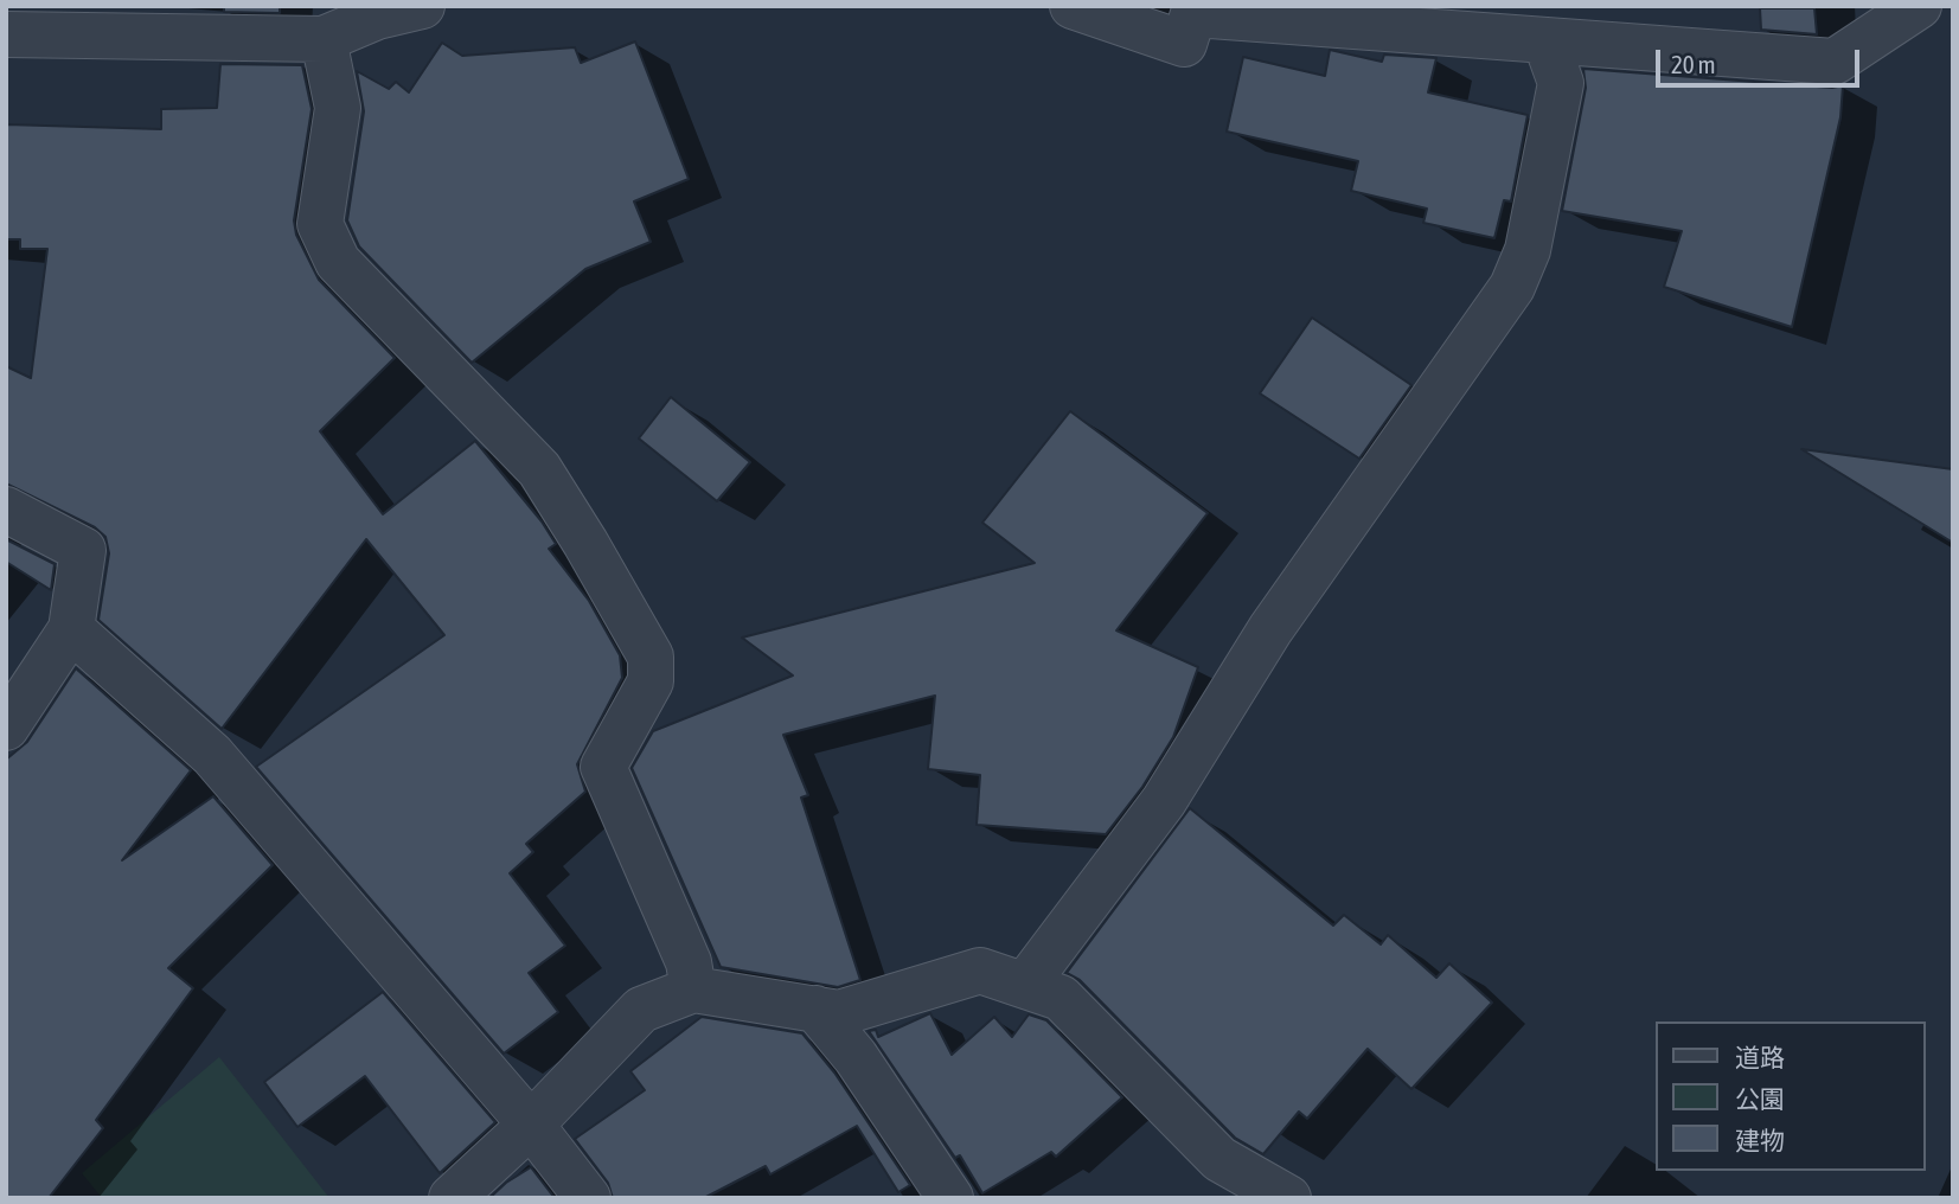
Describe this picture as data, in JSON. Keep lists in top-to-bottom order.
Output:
{
  "legend": ["道路", "公園", "建物"],
  "scale_bar": "20 m"
}
